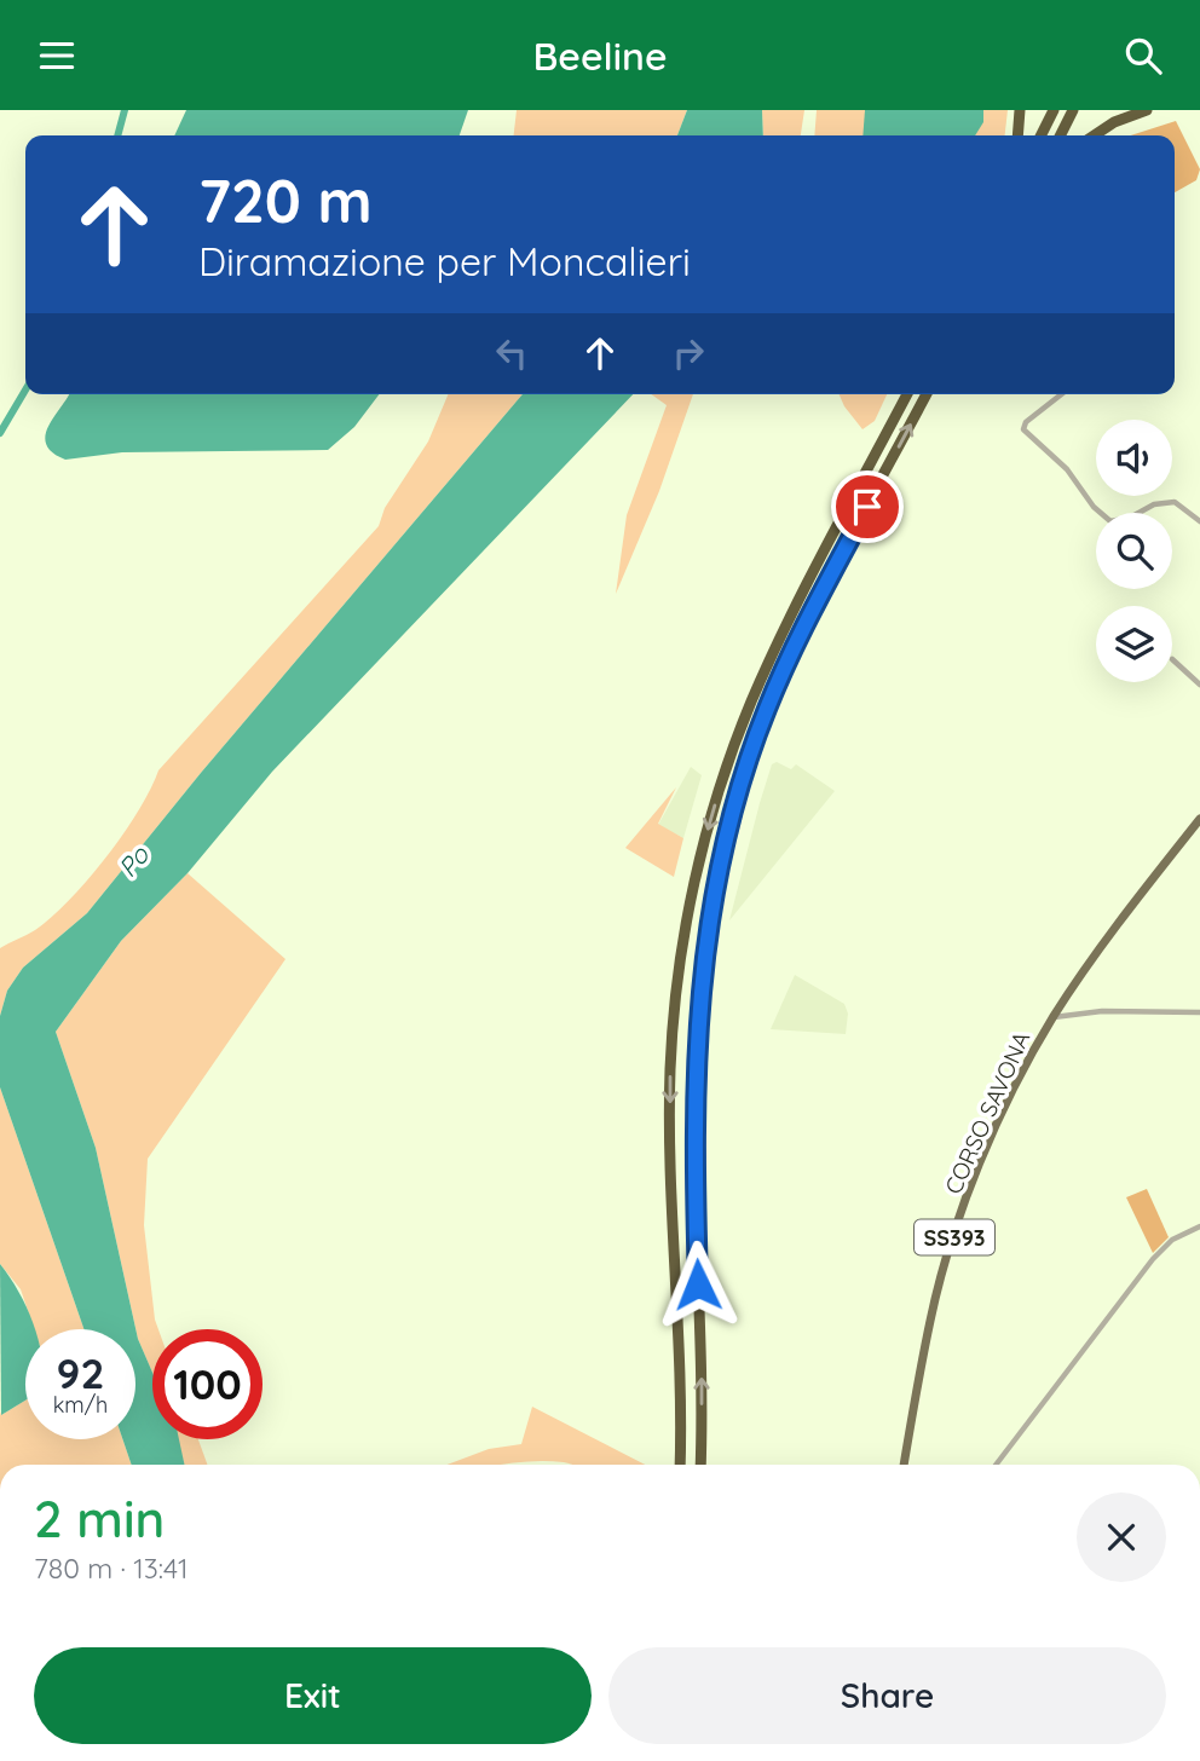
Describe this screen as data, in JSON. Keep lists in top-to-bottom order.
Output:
{
  "streets": {
    "main road": ["CORSO SAVONA", "SS393"]
  },
  "water": ["Po"],
  "page": {
    "header": "Beeline",
    "turn": ["720 m", "Diramazione per Moncalieri"],
    "speed": "92 km/h",
    "limit": "100",
    "heading": ["2 min", "780 m · 13:41"],
    "buttons": ["Exit", "Share"]
  }
}
